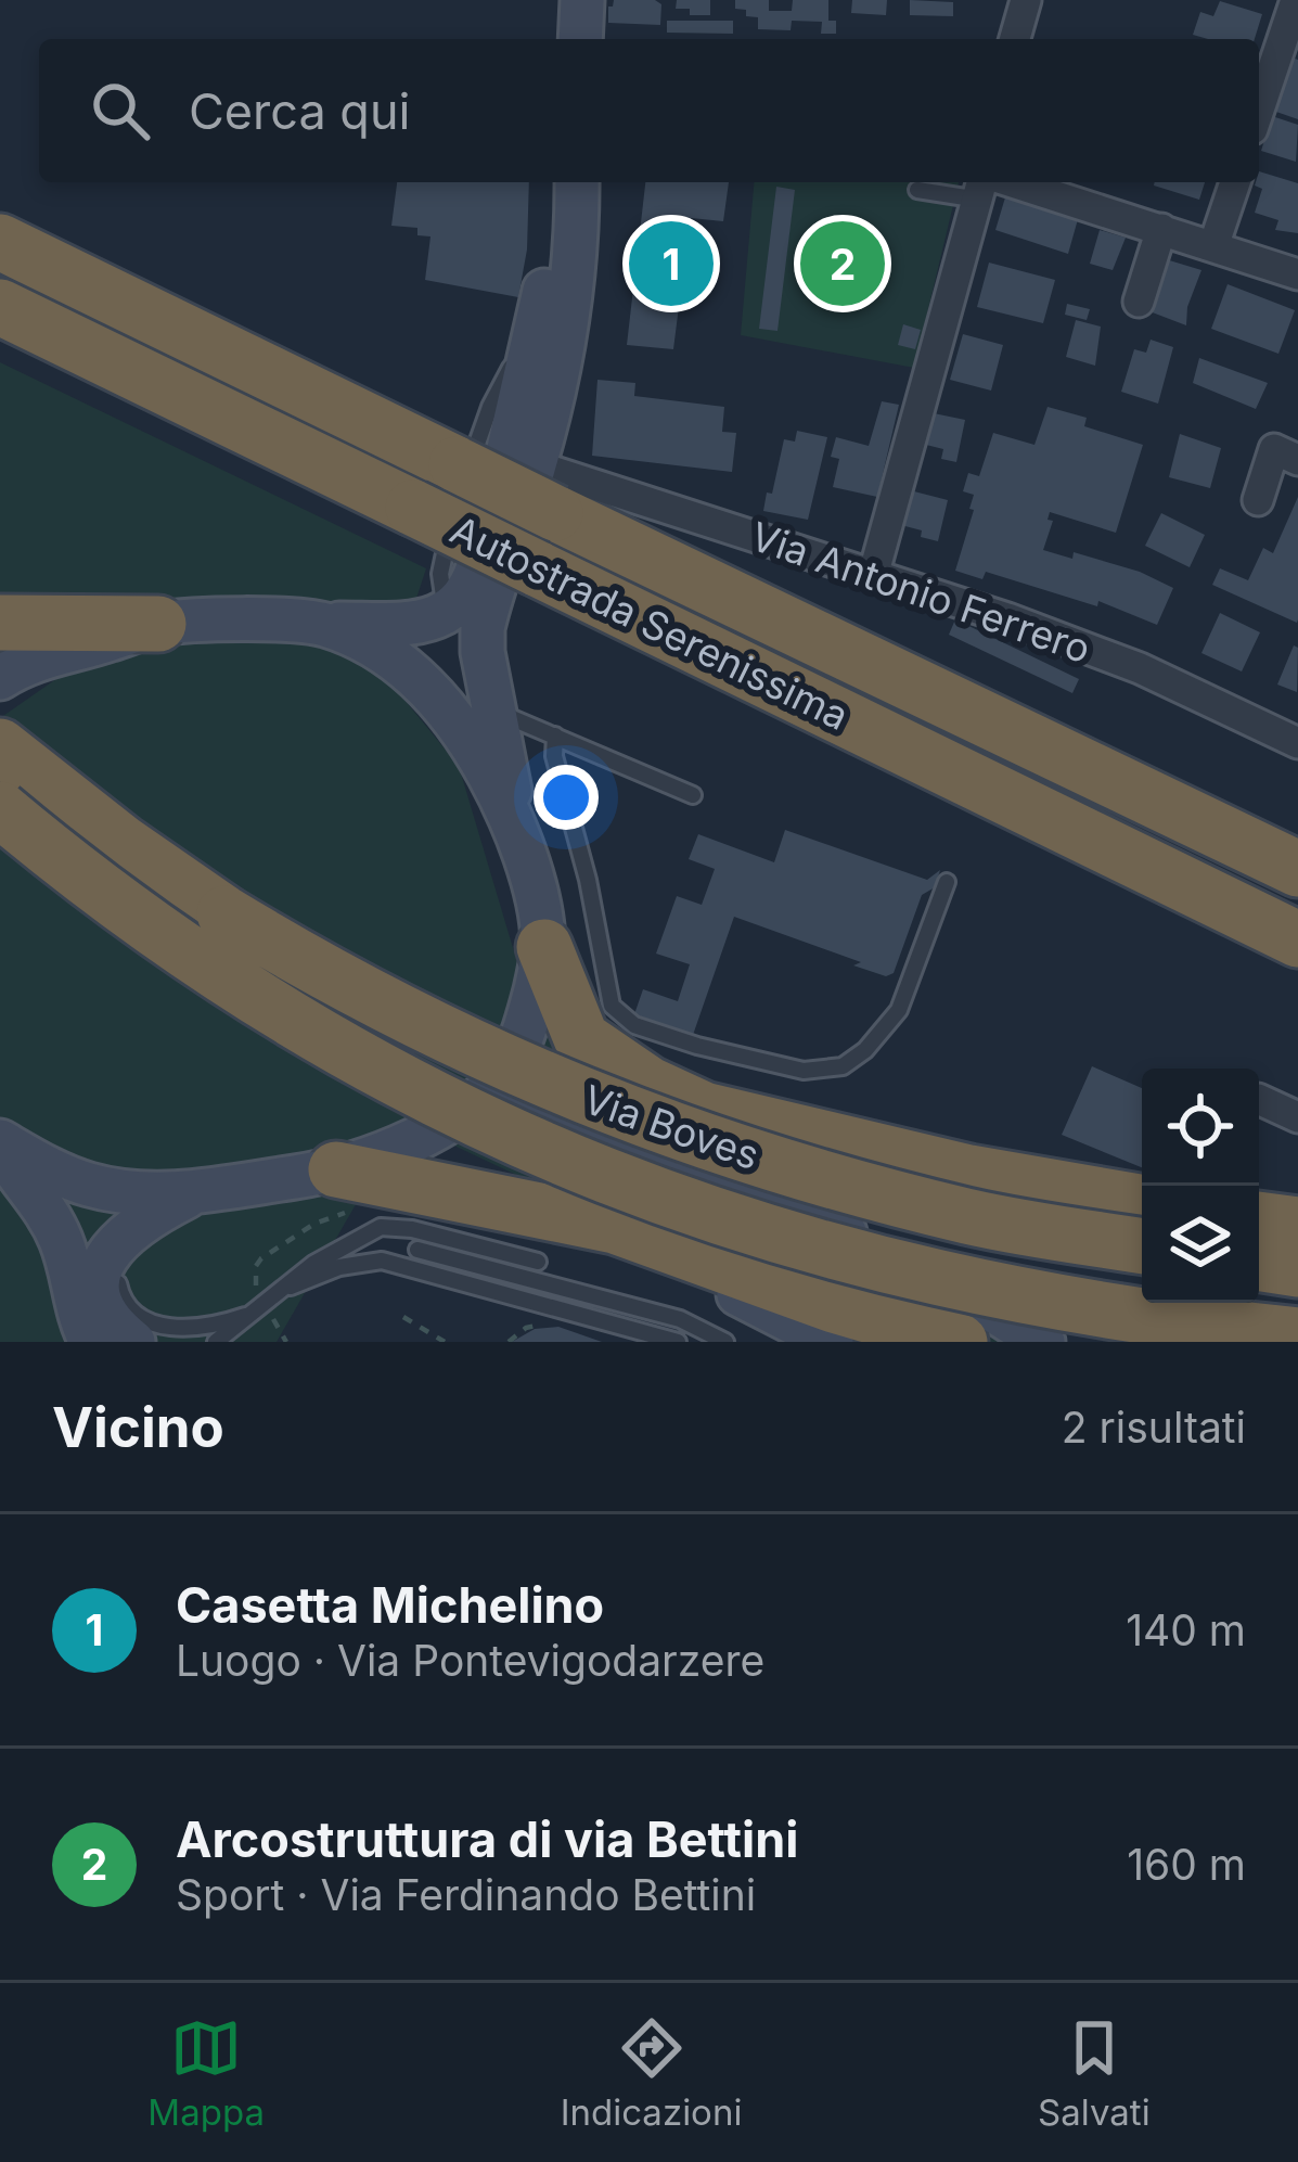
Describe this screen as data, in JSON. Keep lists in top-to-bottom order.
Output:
{
  "streets": {
    "highway": ["Autostrada Serenissima", "Via Boves"],
    "street": ["Via Antonio Ferrero"]
  },
  "crossings": [
    ["Via Antonio Ferrero", "Autostrada Serenissima"]
  ],
  "page": {
    "search": "Cerca qui",
    "pins": ["1", "2"],
    "heading": ["Vicino", "2 risultati"],
    "list": [
      {
        "mark": "1",
        "name": "Casetta Michelino",
        "note": "Luogo · Via Pontevigodarzere",
        "value": "140 m"
      },
      {
        "mark": "2",
        "name": "Arcostruttura di via Bettini",
        "note": "Sport · Via Ferdinando Bettini",
        "value": "160 m"
      }
    ],
    "nav": ["Mappa", "Indicazioni", "Salvati"]
  }
}
